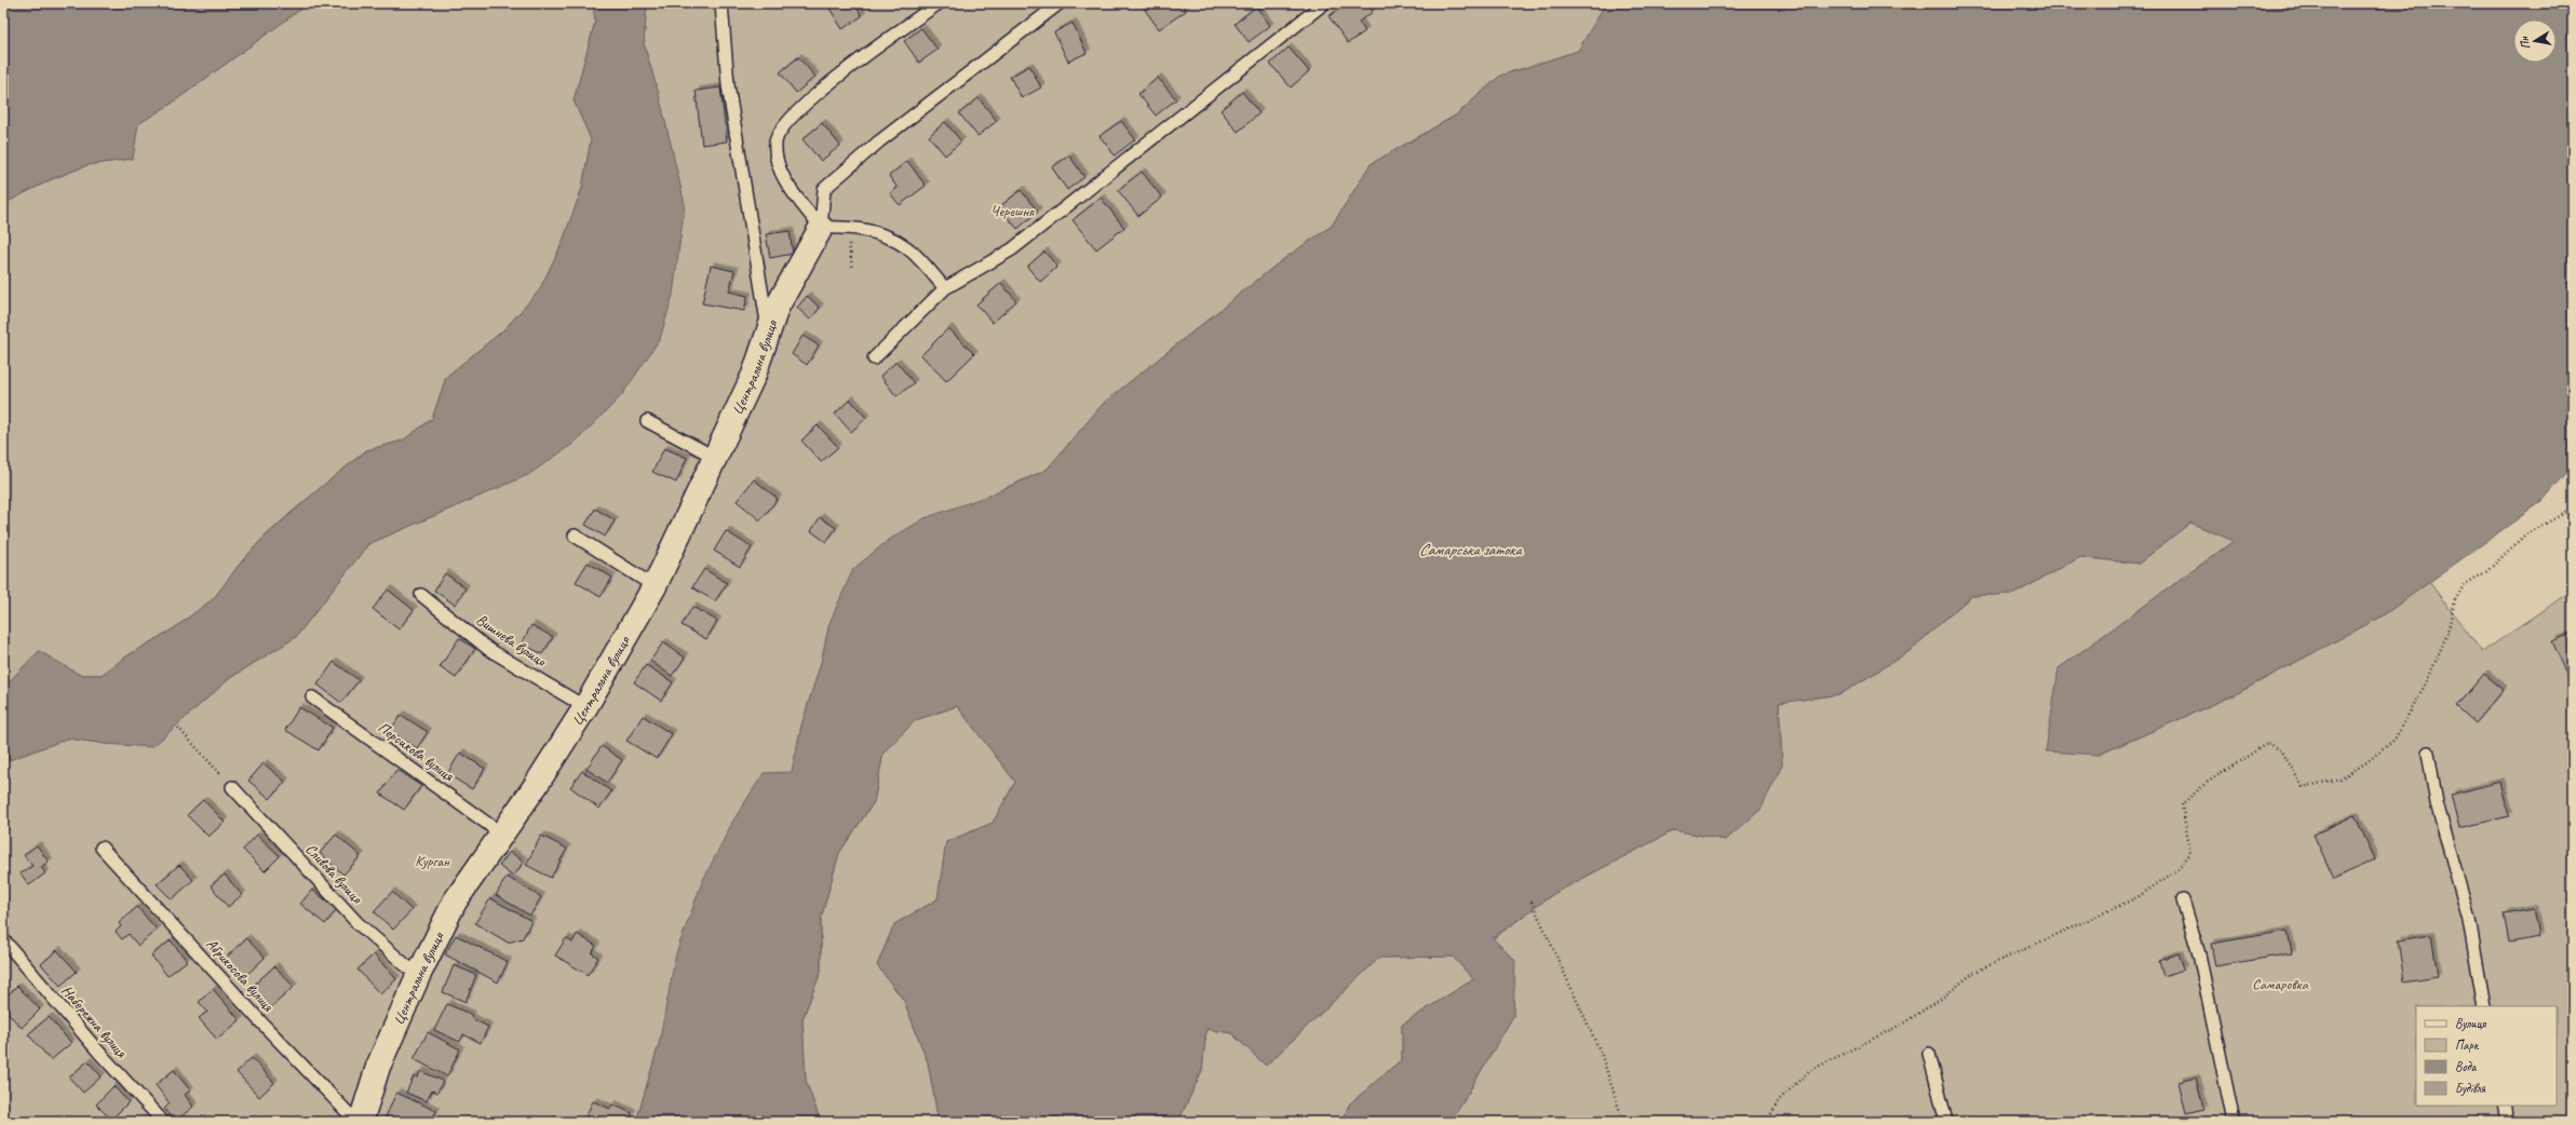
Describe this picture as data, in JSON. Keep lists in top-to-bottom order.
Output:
{
  "streets": {
    "street": ["Центральна вулиця"],
    "lane": [
      "Вишнева вулиця",
      "Персикова вулиця",
      "Сливова вулиця",
      "Абрикосова вулиця",
      "Набережна вулиця"
    ]
  },
  "crossings": [
    ["Центральна вулиця", "Вишнева вулиця"],
    ["Центральна вулиця", "Персикова вулиця"],
    ["Центральна вулиця", "Сливова вулиця"]
  ],
  "water": ["Самарська затока"],
  "parks": ["Черешня", "Курган", "Самаровка"],
  "legend": [
    "Вулиця",
    "Парк",
    "Вода",
    "Будівля"
  ],
  "north": "left"
}
